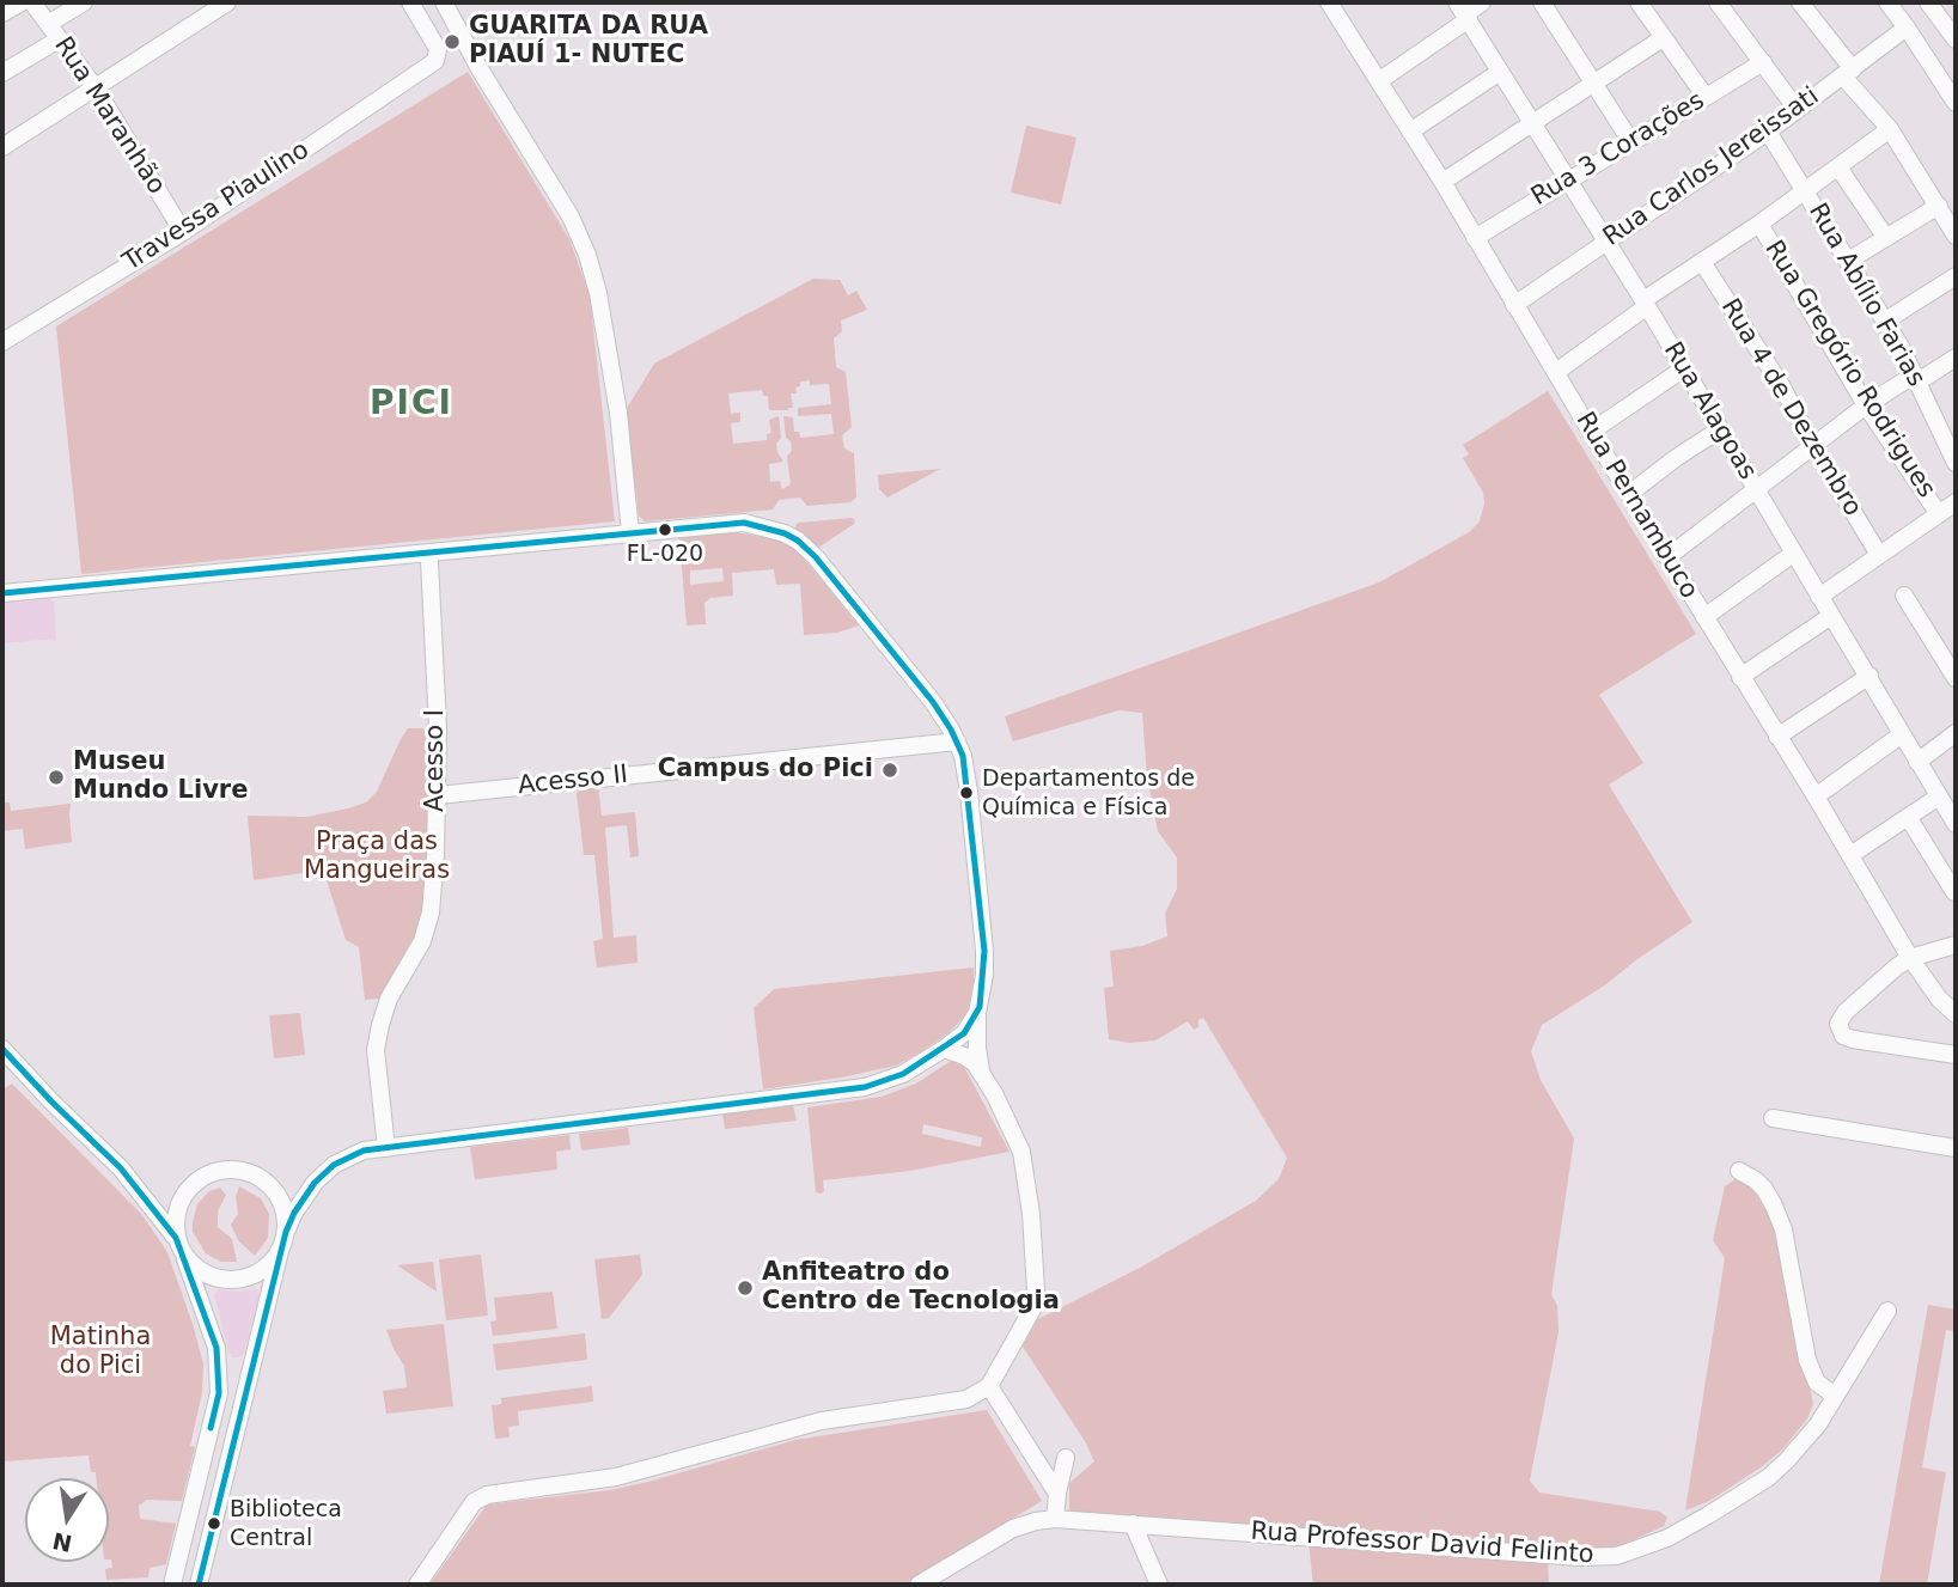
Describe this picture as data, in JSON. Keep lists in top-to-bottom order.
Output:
{
  "streets": {
    "street": [
      "Rua Maranhão",
      "Rua 3 Corações",
      "Rua Carlos Jereissati",
      "Travessa Piaulino",
      "Rua Abílio Farias",
      "Rua Gregório Rodrigues",
      "Rua 4 de Dezembro",
      "Rua Alagoas",
      "Rua Pernambuco",
      "Acesso I",
      "Acesso II",
      "Rua Professor David Felinto"
    ]
  },
  "crossings": [
    ["Rua Maranhão", "Travessa Piaulino"],
    ["Rua 3 Corações", "Rua Alagoas"],
    ["Rua 3 Corações", "Rua Pernambuco"],
    ["Rua Carlos Jereissati", "Rua Abílio Farias"],
    ["Rua Carlos Jereissati", "Rua Alagoas"],
    ["Rua Carlos Jereissati", "Rua Pernambuco"],
    ["Acesso I", "Acesso II"]
  ],
  "districts": ["PICI"],
  "parks": ["Praça das Mangueiras", "Matinha do Pici"],
  "places": [
    "GUARITA DA RUA PIAUÍ 1- NUTEC",
    "FL-020",
    "Campus do Pici",
    "Museu Mundo Livre",
    "Departamentos de Química e Física",
    "Anfiteatro do Centro de Tecnologia",
    "Biblioteca Central"
  ],
  "north": "bottom"
}
